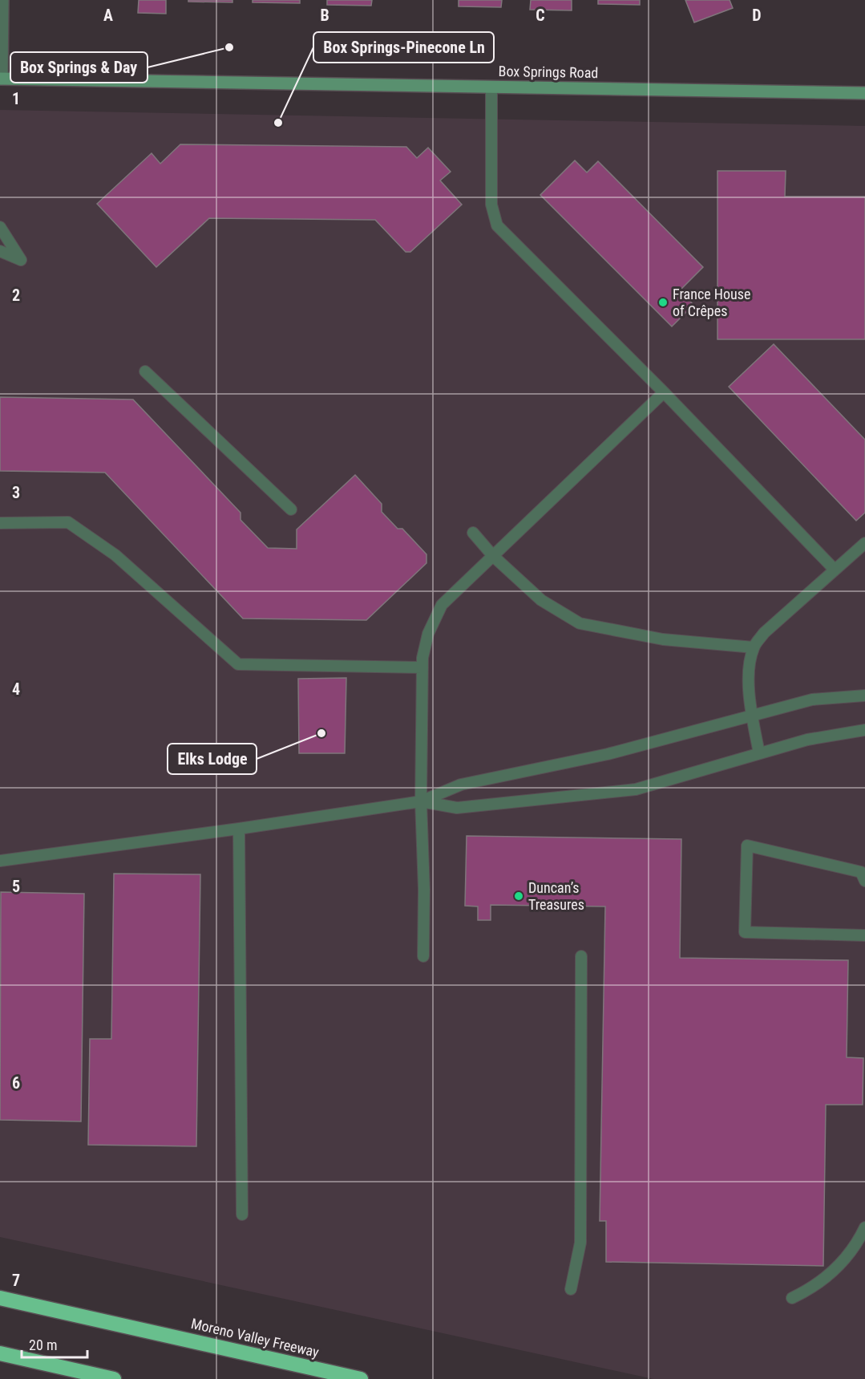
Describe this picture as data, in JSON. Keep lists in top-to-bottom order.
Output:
{
  "streets": {
    "highway": ["Moreno Valley Freeway"],
    "main road": ["Box Springs Road"]
  },
  "places": [
    "Box Springs & Day",
    "Box Springs-Pinecone Ln",
    "France House of Crêpes",
    "Elks Lodge",
    "Duncan’s Treasures"
  ],
  "scale_bar": "20 m",
  "grid": {
    "columns": [
      "A",
      "B",
      "C",
      "D"
    ],
    "rows": [
      "1",
      "2",
      "3",
      "4",
      "5",
      "6",
      "7"
    ]
  }
}
